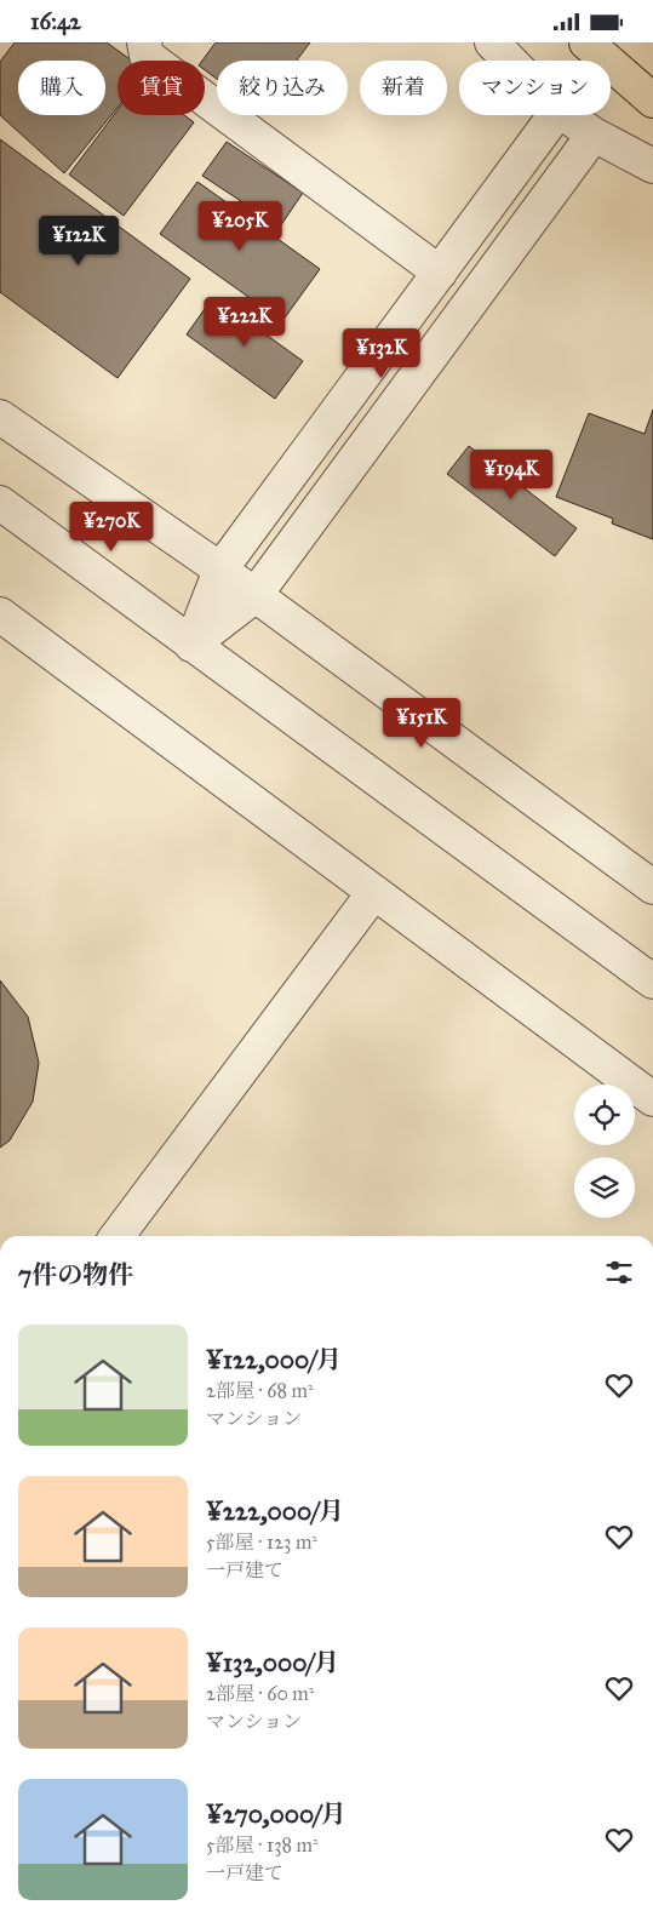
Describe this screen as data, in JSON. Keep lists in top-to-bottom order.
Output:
{
  "page": {
    "status": "16:42",
    "chip": [
      "購入",
      "賃貸",
      "絞り込み",
      "新着",
      "マンション"
    ],
    "price": [
      "¥205K",
      "¥122K",
      "¥222K",
      "¥132K",
      "¥194K",
      "¥270K",
      "¥151K"
    ],
    "heading": "7件の物件",
    "list": [
      {
        "name": "¥122,000/月",
        "note": "2部屋 · 68 m² · マンション"
      },
      {
        "name": "¥222,000/月",
        "note": "5部屋 · 123 m² · 一戸建て"
      },
      {
        "name": "¥132,000/月",
        "note": "2部屋 · 60 m² · マンション"
      },
      {
        "name": "¥270,000/月",
        "note": "5部屋 · 138 m² · 一戸建て"
      }
    ]
  }
}
